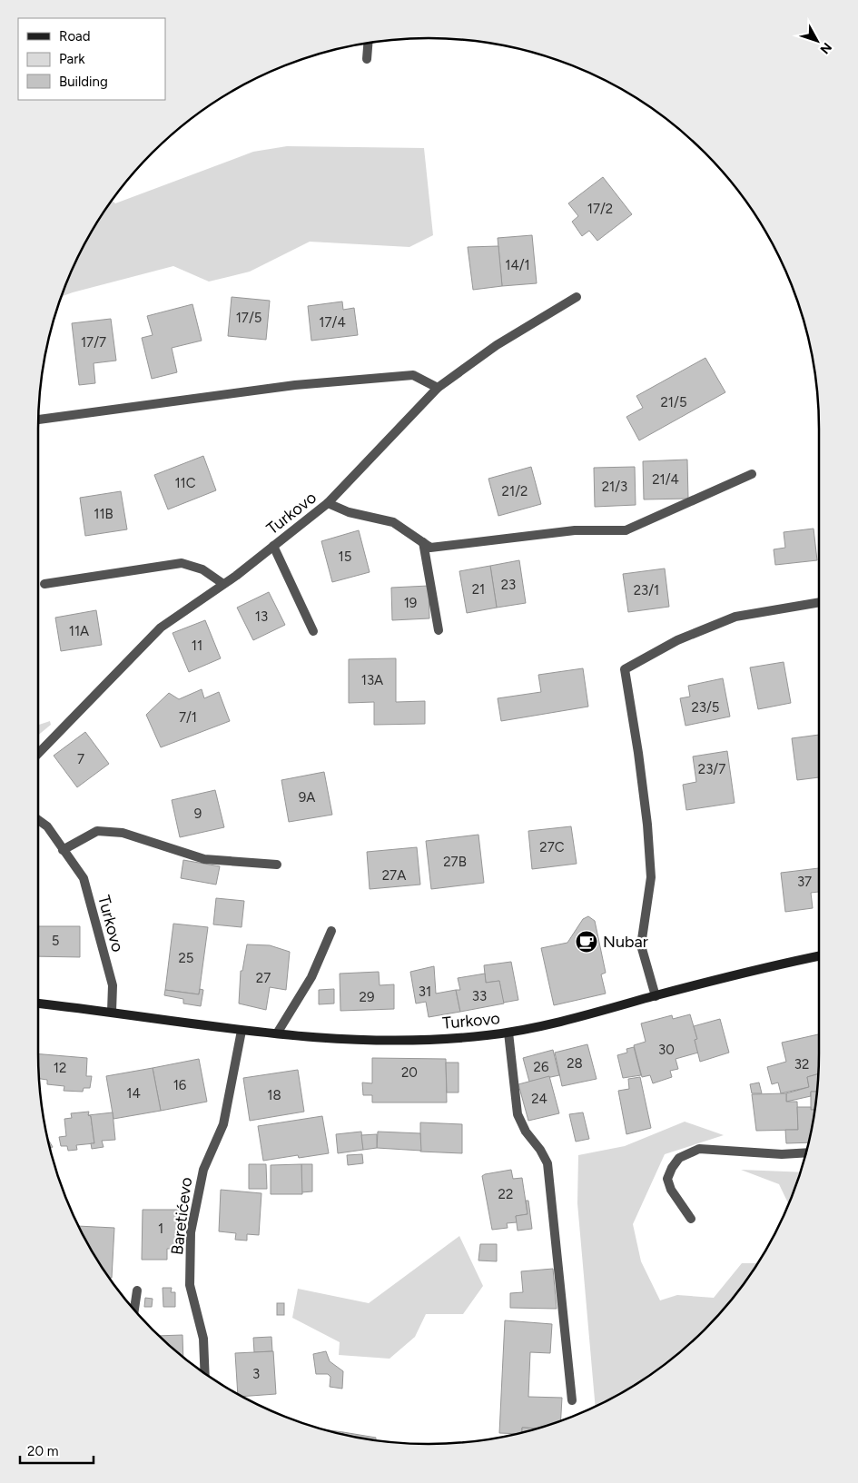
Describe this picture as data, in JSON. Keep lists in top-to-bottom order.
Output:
{
  "streets": {
    "main road": ["Turkovo"],
    "street": ["Baretićevo"]
  },
  "crossings": [
    ["Turkovo", "Baretićevo"]
  ],
  "places": {
    "cafe": ["Nubar"]
  },
  "house_numbers": [
    "17/2",
    "14/1",
    "17/5",
    "17/4",
    "17/7",
    "21/5",
    "21/4",
    "11C",
    "21/3",
    "21/2",
    "11B",
    "15",
    "23",
    "21",
    "23/1",
    "19",
    "13",
    "11A",
    "11",
    "13A",
    "23/5",
    "7/1",
    "7",
    "23/7",
    "9A",
    "9",
    "27C",
    "27B",
    "27A",
    "37",
    "5",
    "25",
    "27",
    "31",
    "33",
    "29",
    "30",
    "28",
    "32",
    "26",
    "12",
    "20",
    "16",
    "14",
    "18",
    "24",
    "22",
    "1",
    "3"
  ],
  "legend": ["Road", "Park", "Building"],
  "scale_bar": "20 m",
  "north": "bottom right"
}
